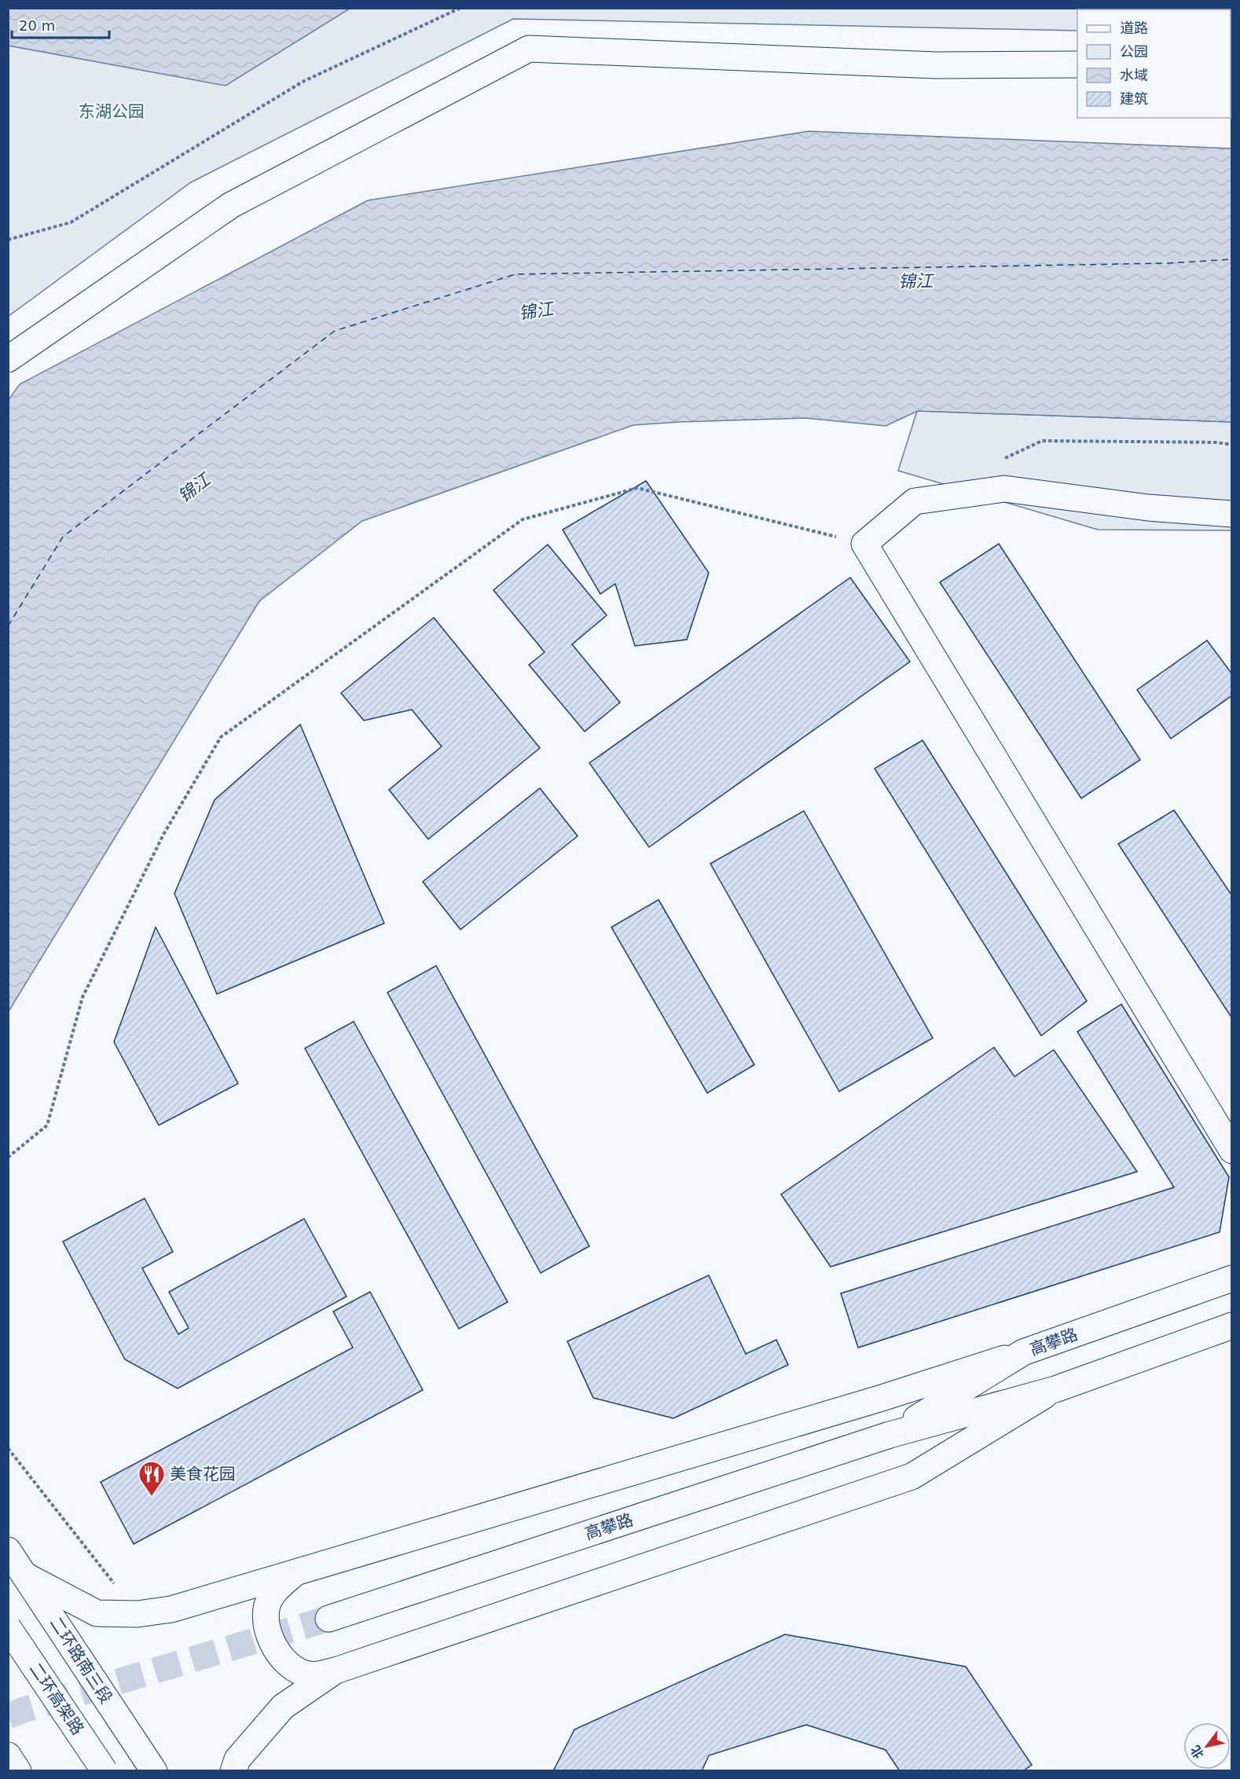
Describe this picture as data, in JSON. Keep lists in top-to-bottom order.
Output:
{
  "streets": {
    "main road": ["高攀路", "二环路南三段", "二环高架路"]
  },
  "water": ["锦江"],
  "parks": ["东湖公园"],
  "places": {
    "restaurant": ["美食花园"]
  },
  "legend": [
    "道路",
    "公园",
    "水域",
    "建筑"
  ],
  "scale_bar": "20 m",
  "north": "bottom left"
}
